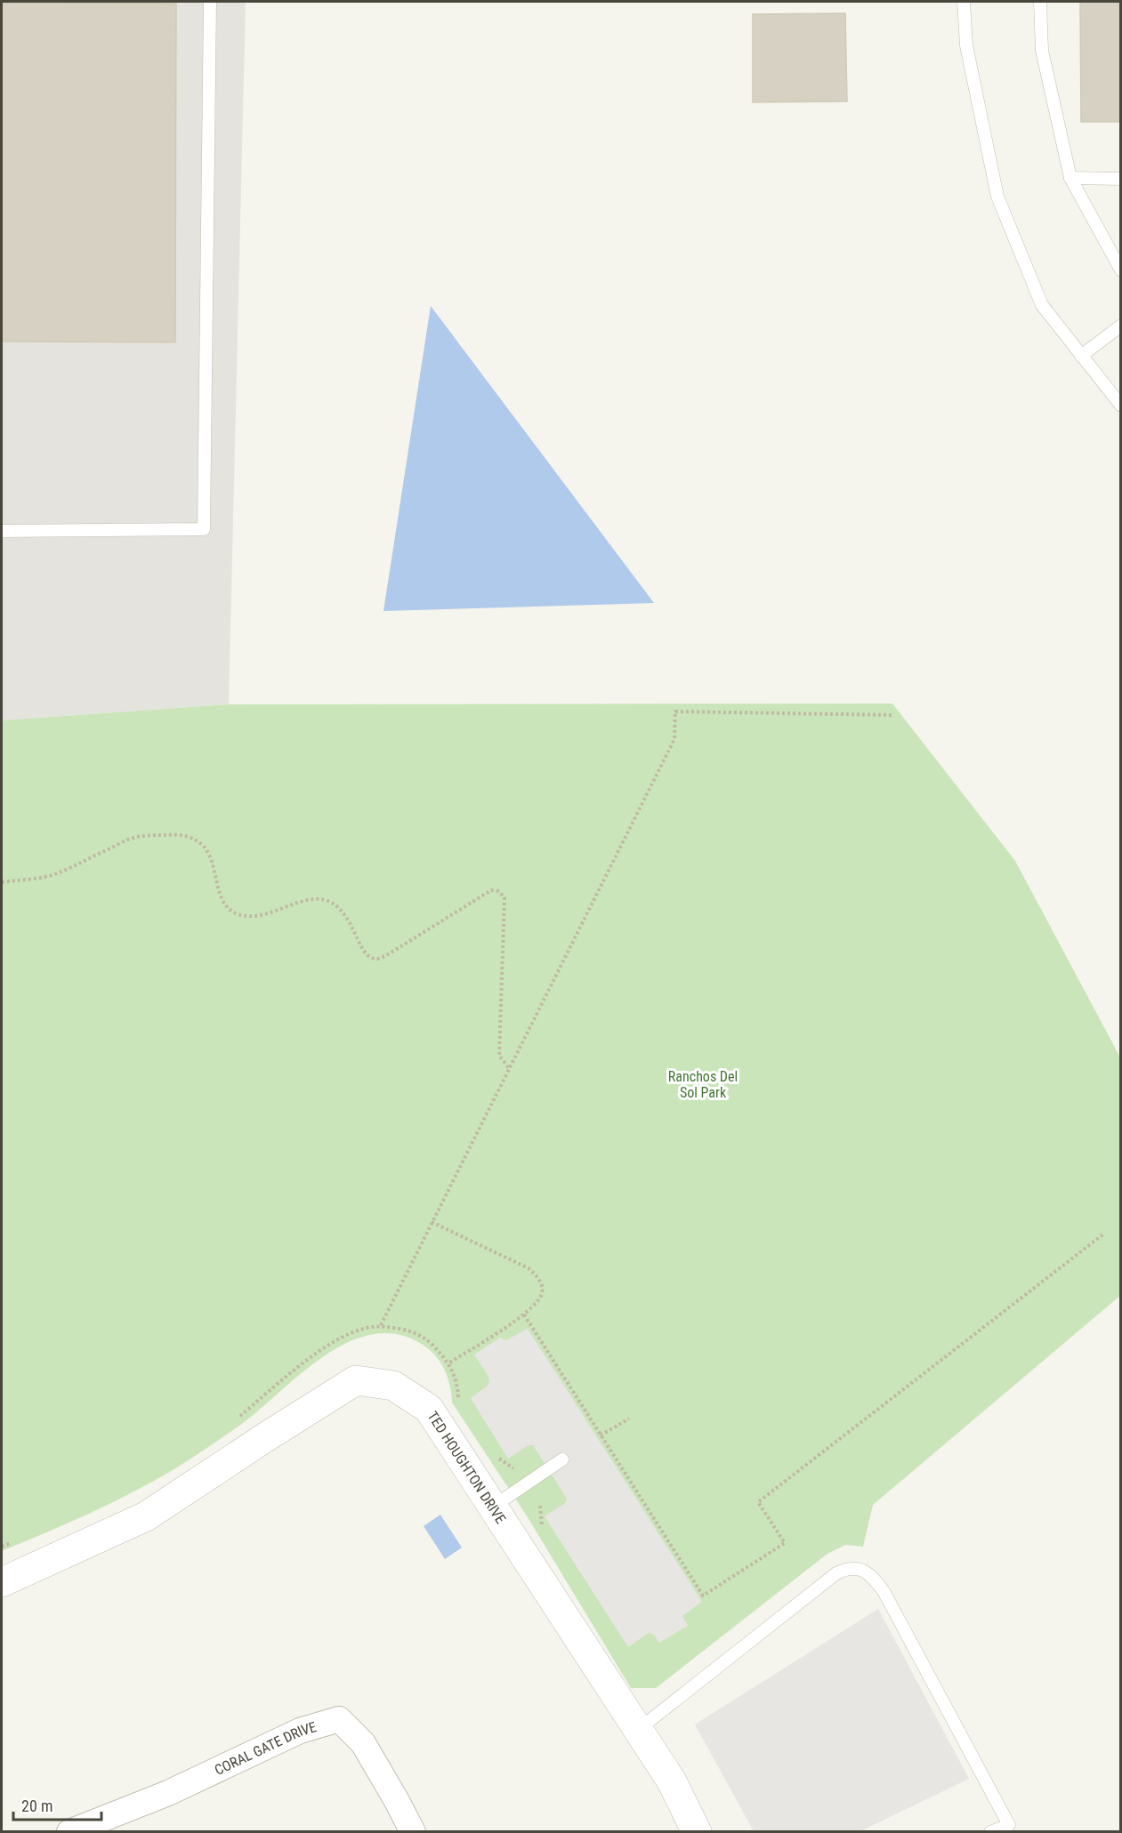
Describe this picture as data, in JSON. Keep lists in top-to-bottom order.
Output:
{
  "streets": {
    "street": ["TED HOUGHTON DRIVE", "CORAL GATE DRIVE"]
  },
  "parks": ["Ranchos Del Sol Park"],
  "scale_bar": "20 m"
}
